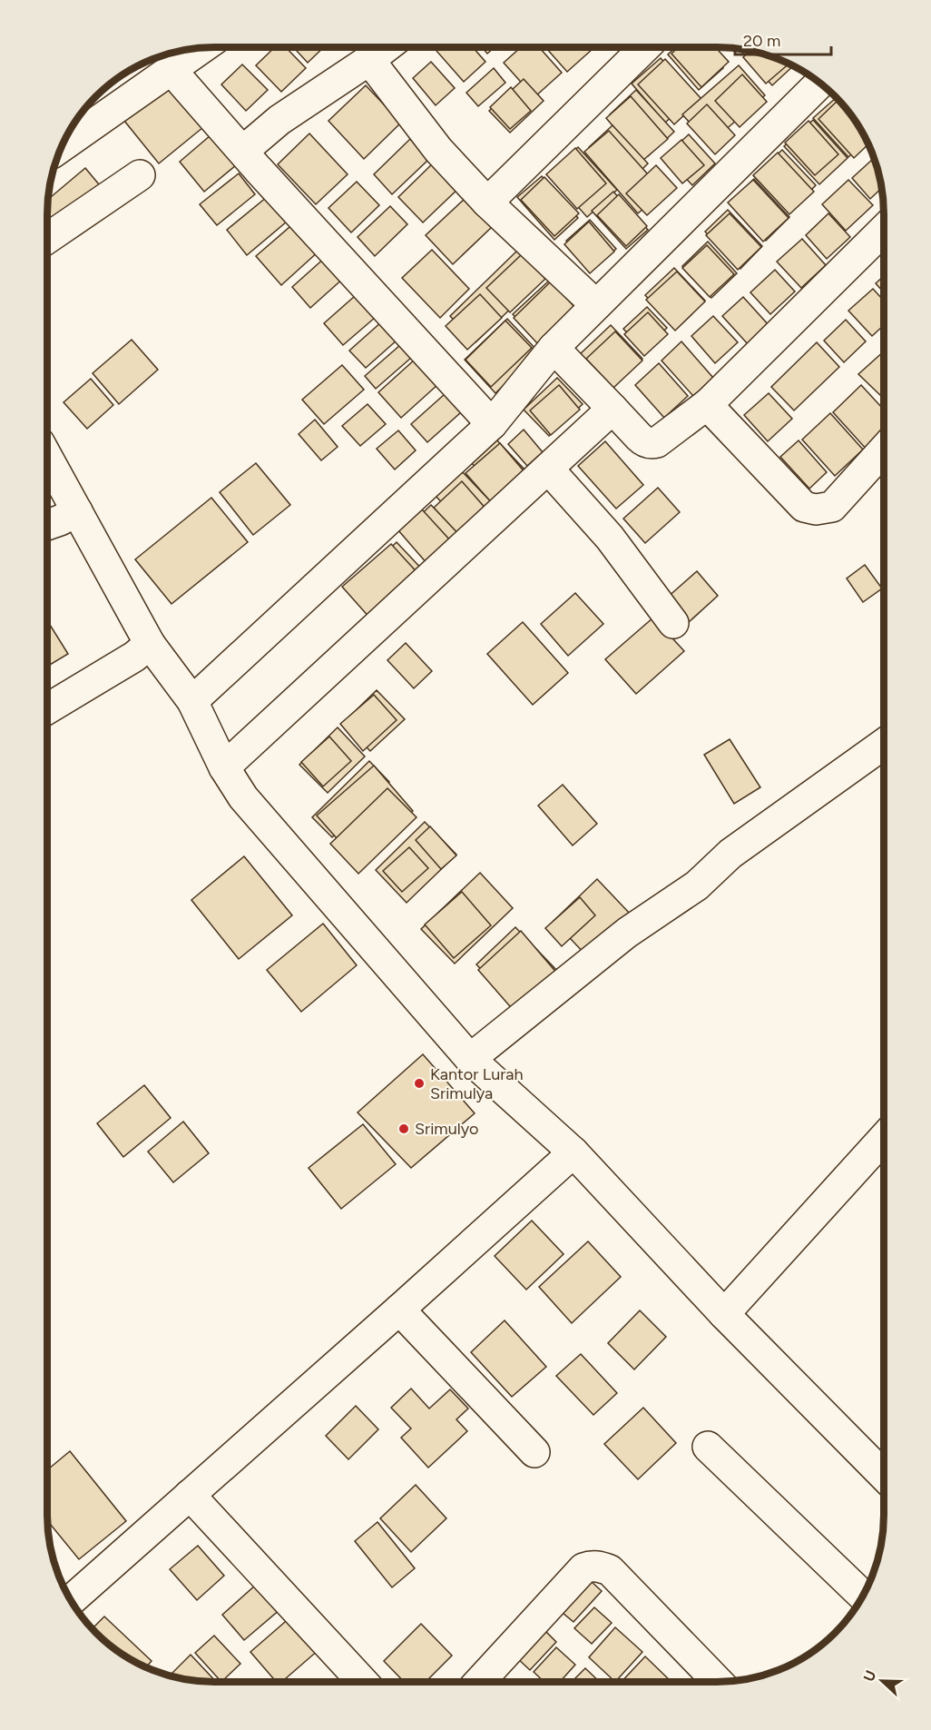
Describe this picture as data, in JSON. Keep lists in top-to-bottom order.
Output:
{
  "places": ["Kantor Lurah Srimulya", "Srimulyo"],
  "scale_bar": "20 m",
  "north": "left"
}
